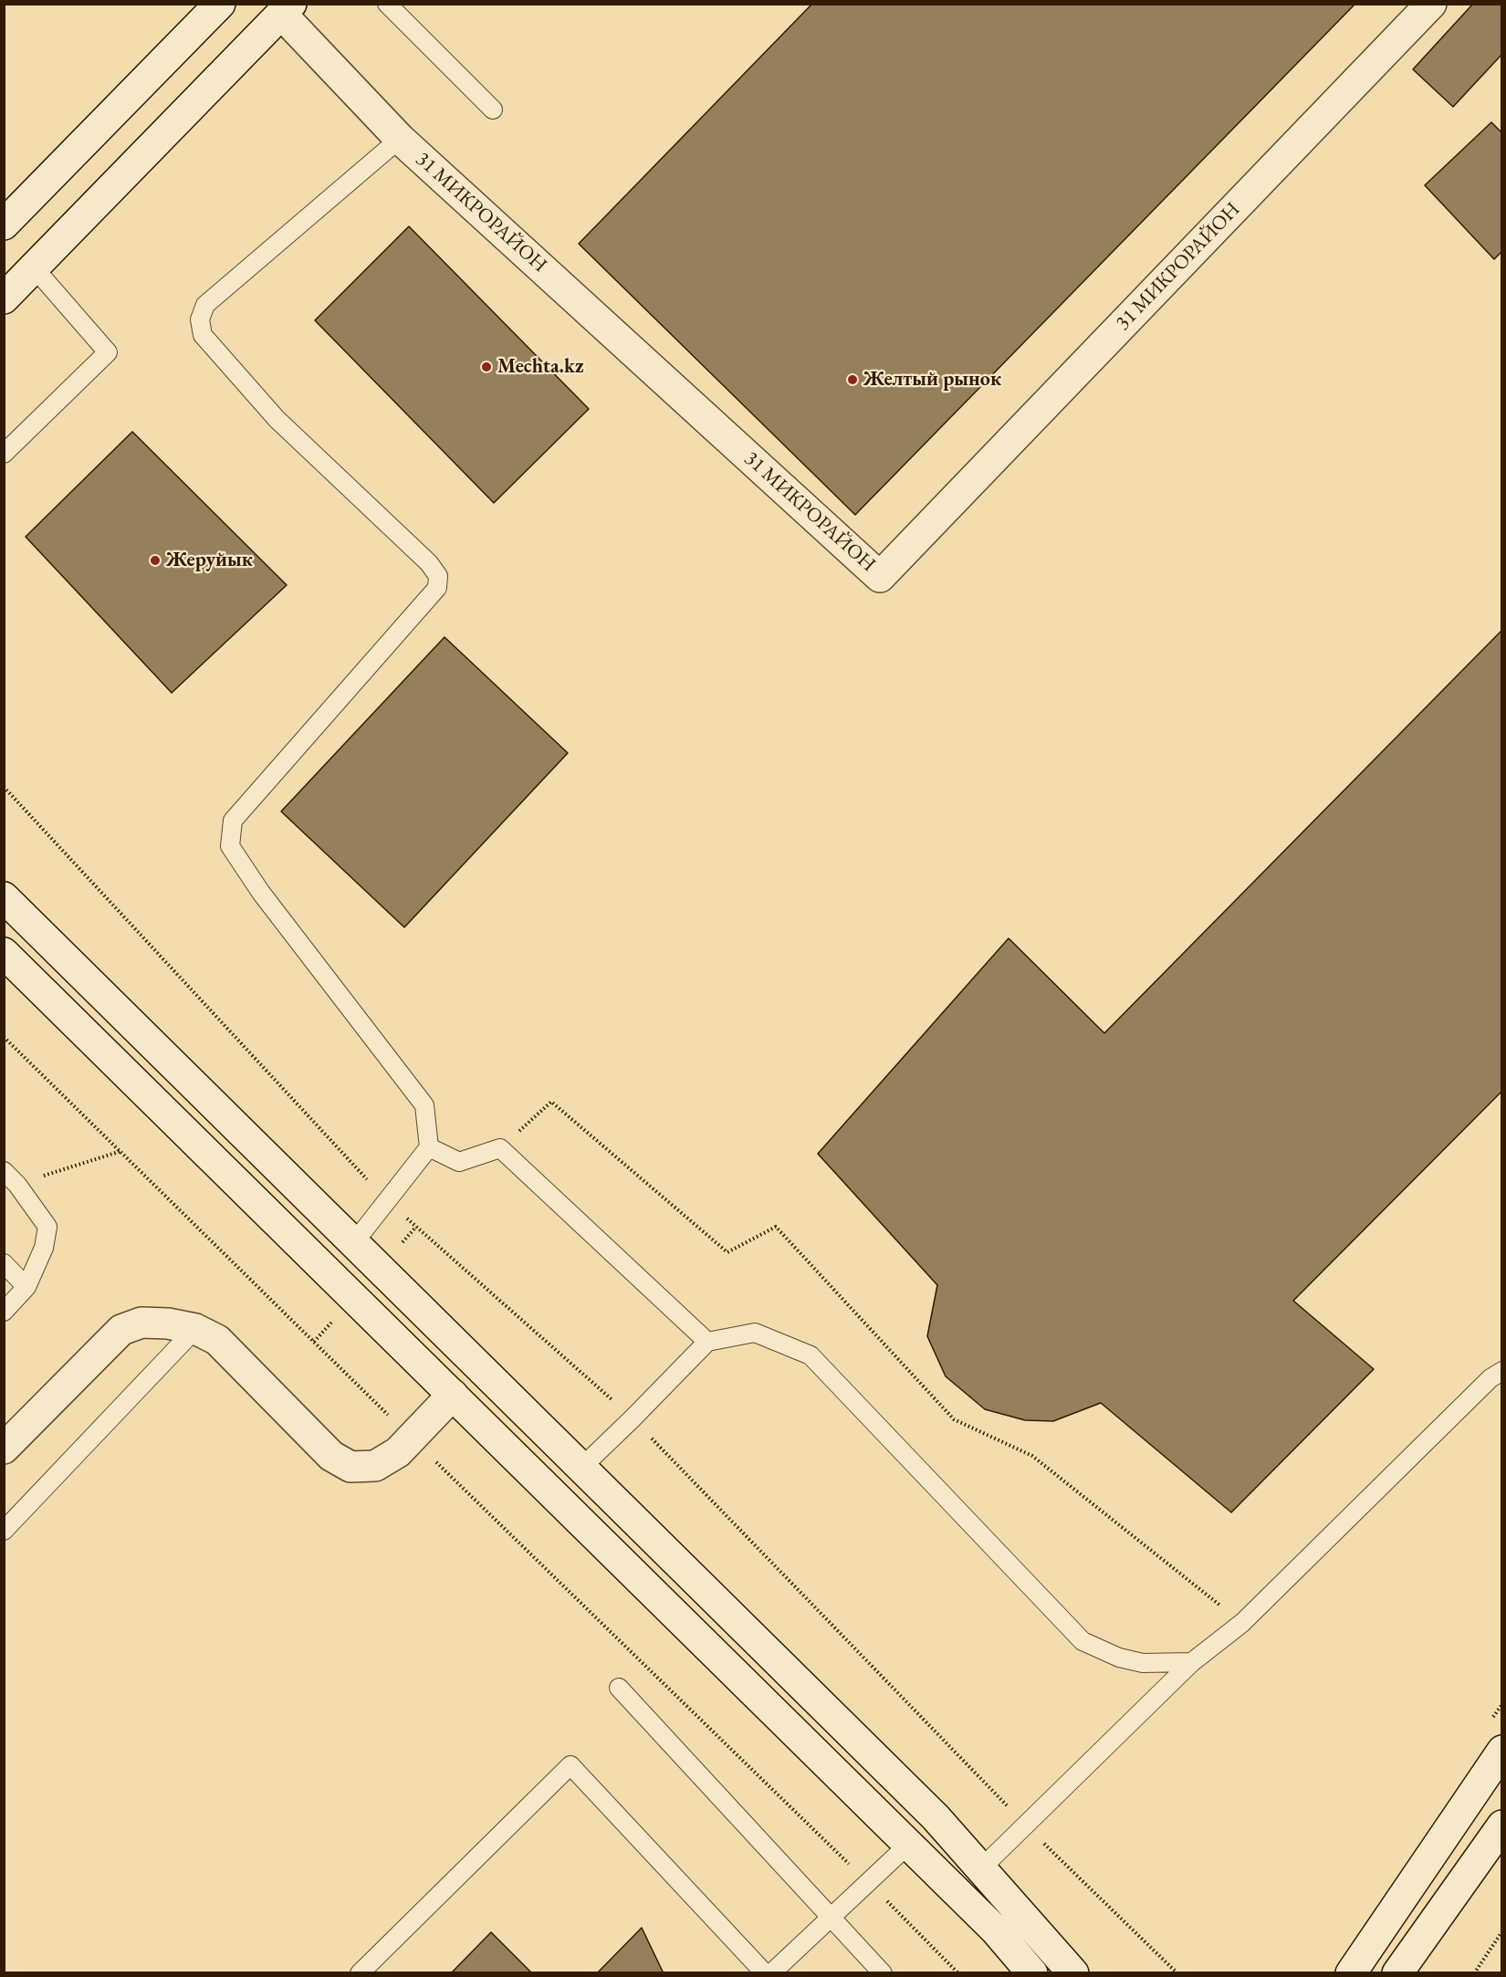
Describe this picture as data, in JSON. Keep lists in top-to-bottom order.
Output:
{
  "streets": {
    "main road": ["31 МИКРОРАЙОН"]
  },
  "places": ["Mechta.kz", "Желтый рынок", "Жеруйык"]
}
